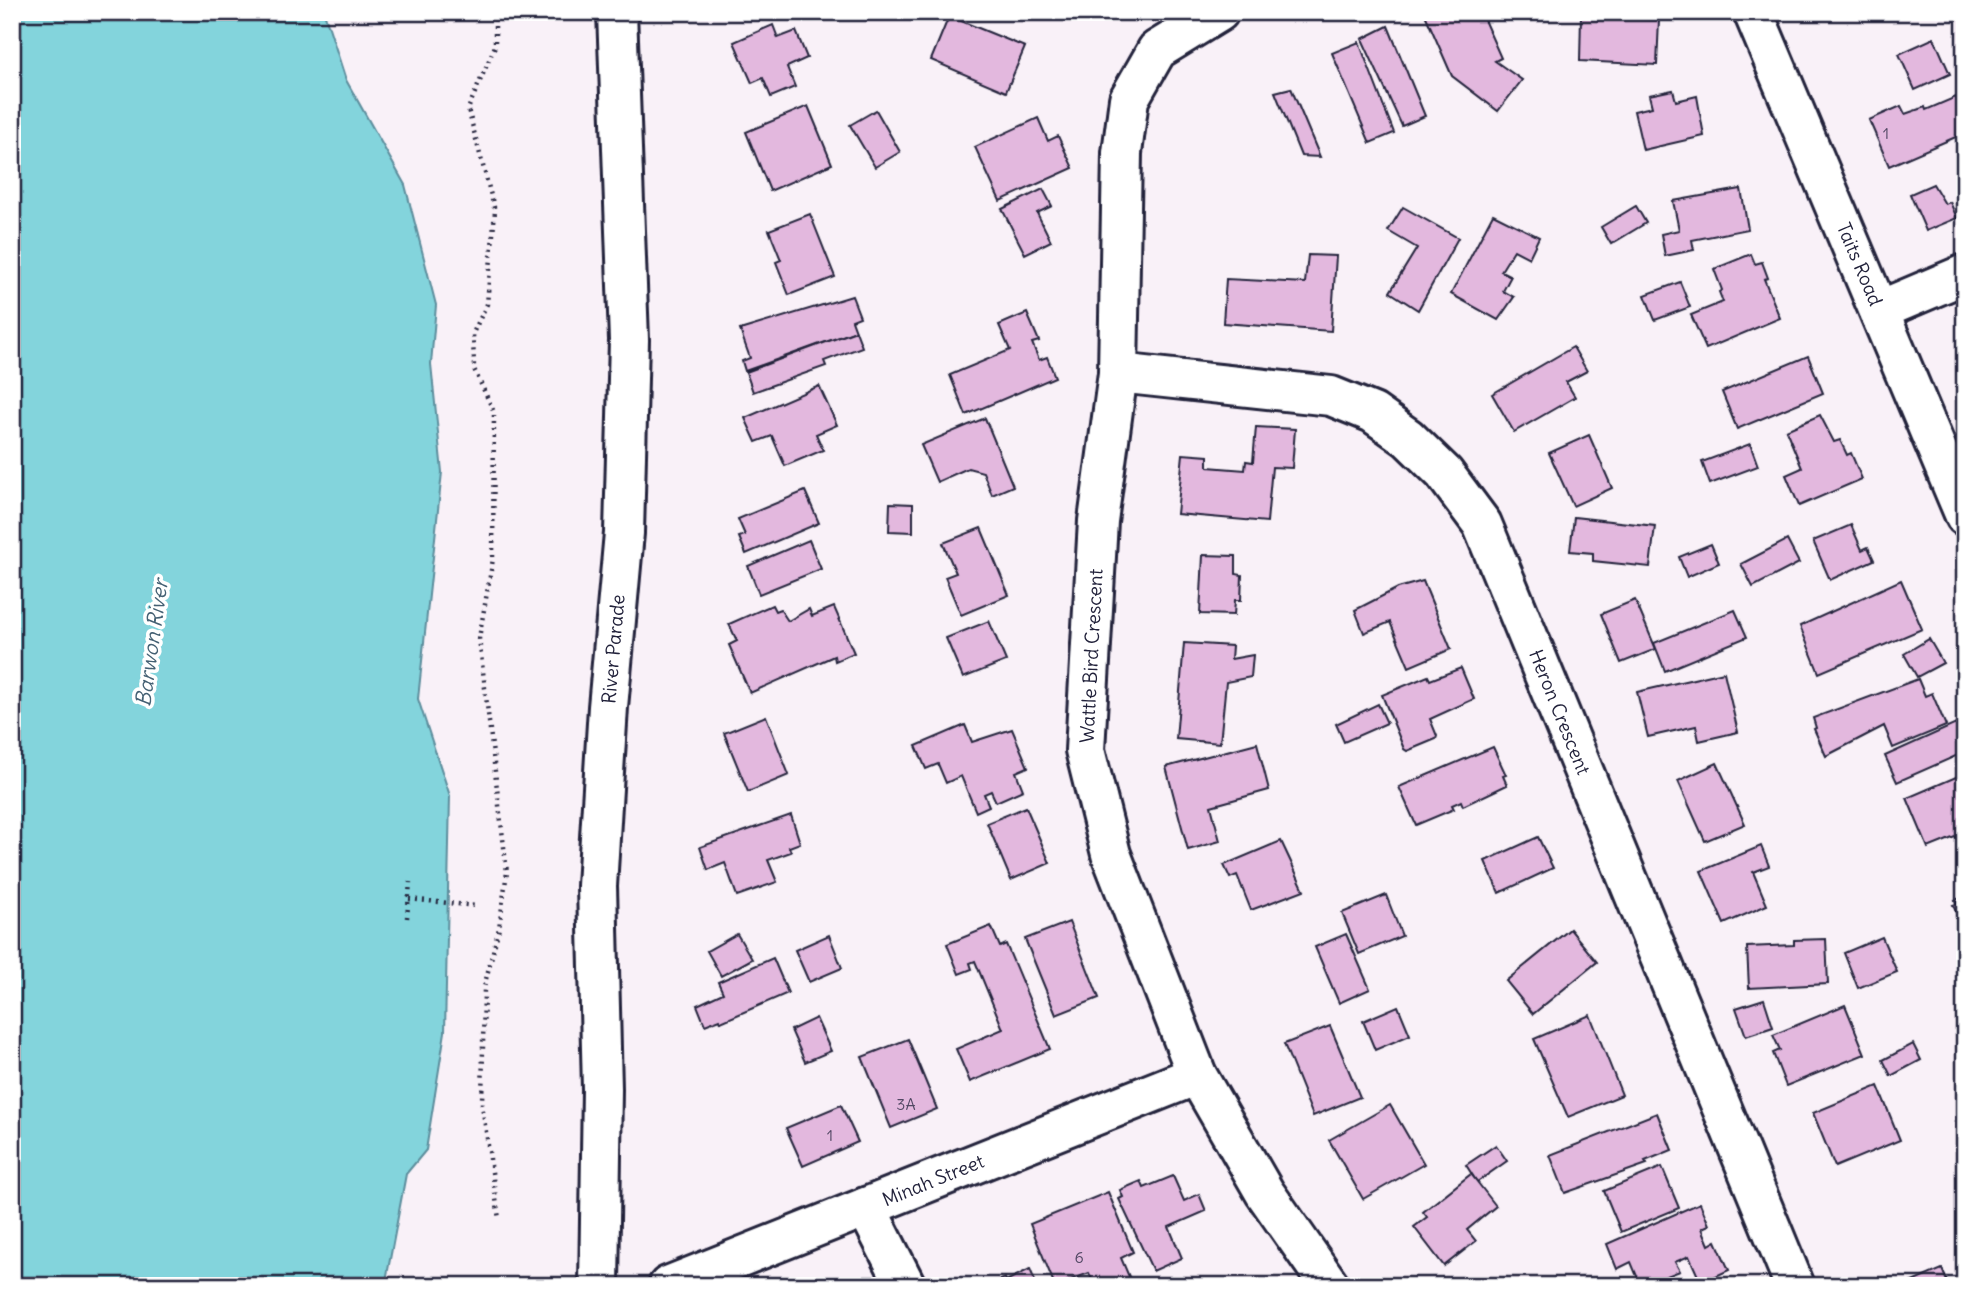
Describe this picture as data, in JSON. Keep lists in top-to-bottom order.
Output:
{
  "streets": {
    "street": [
      "Taits Road",
      "River Parade",
      "Wattle Bird Crescent",
      "Heron Crescent",
      "Minah Street"
    ]
  },
  "crossings": [
    ["Wattle Bird Crescent", "Heron Crescent"],
    ["Wattle Bird Crescent", "Minah Street"]
  ],
  "water": ["Barwon River"],
  "house_numbers": [
    "1",
    "3A",
    "1",
    "6"
  ]
}
